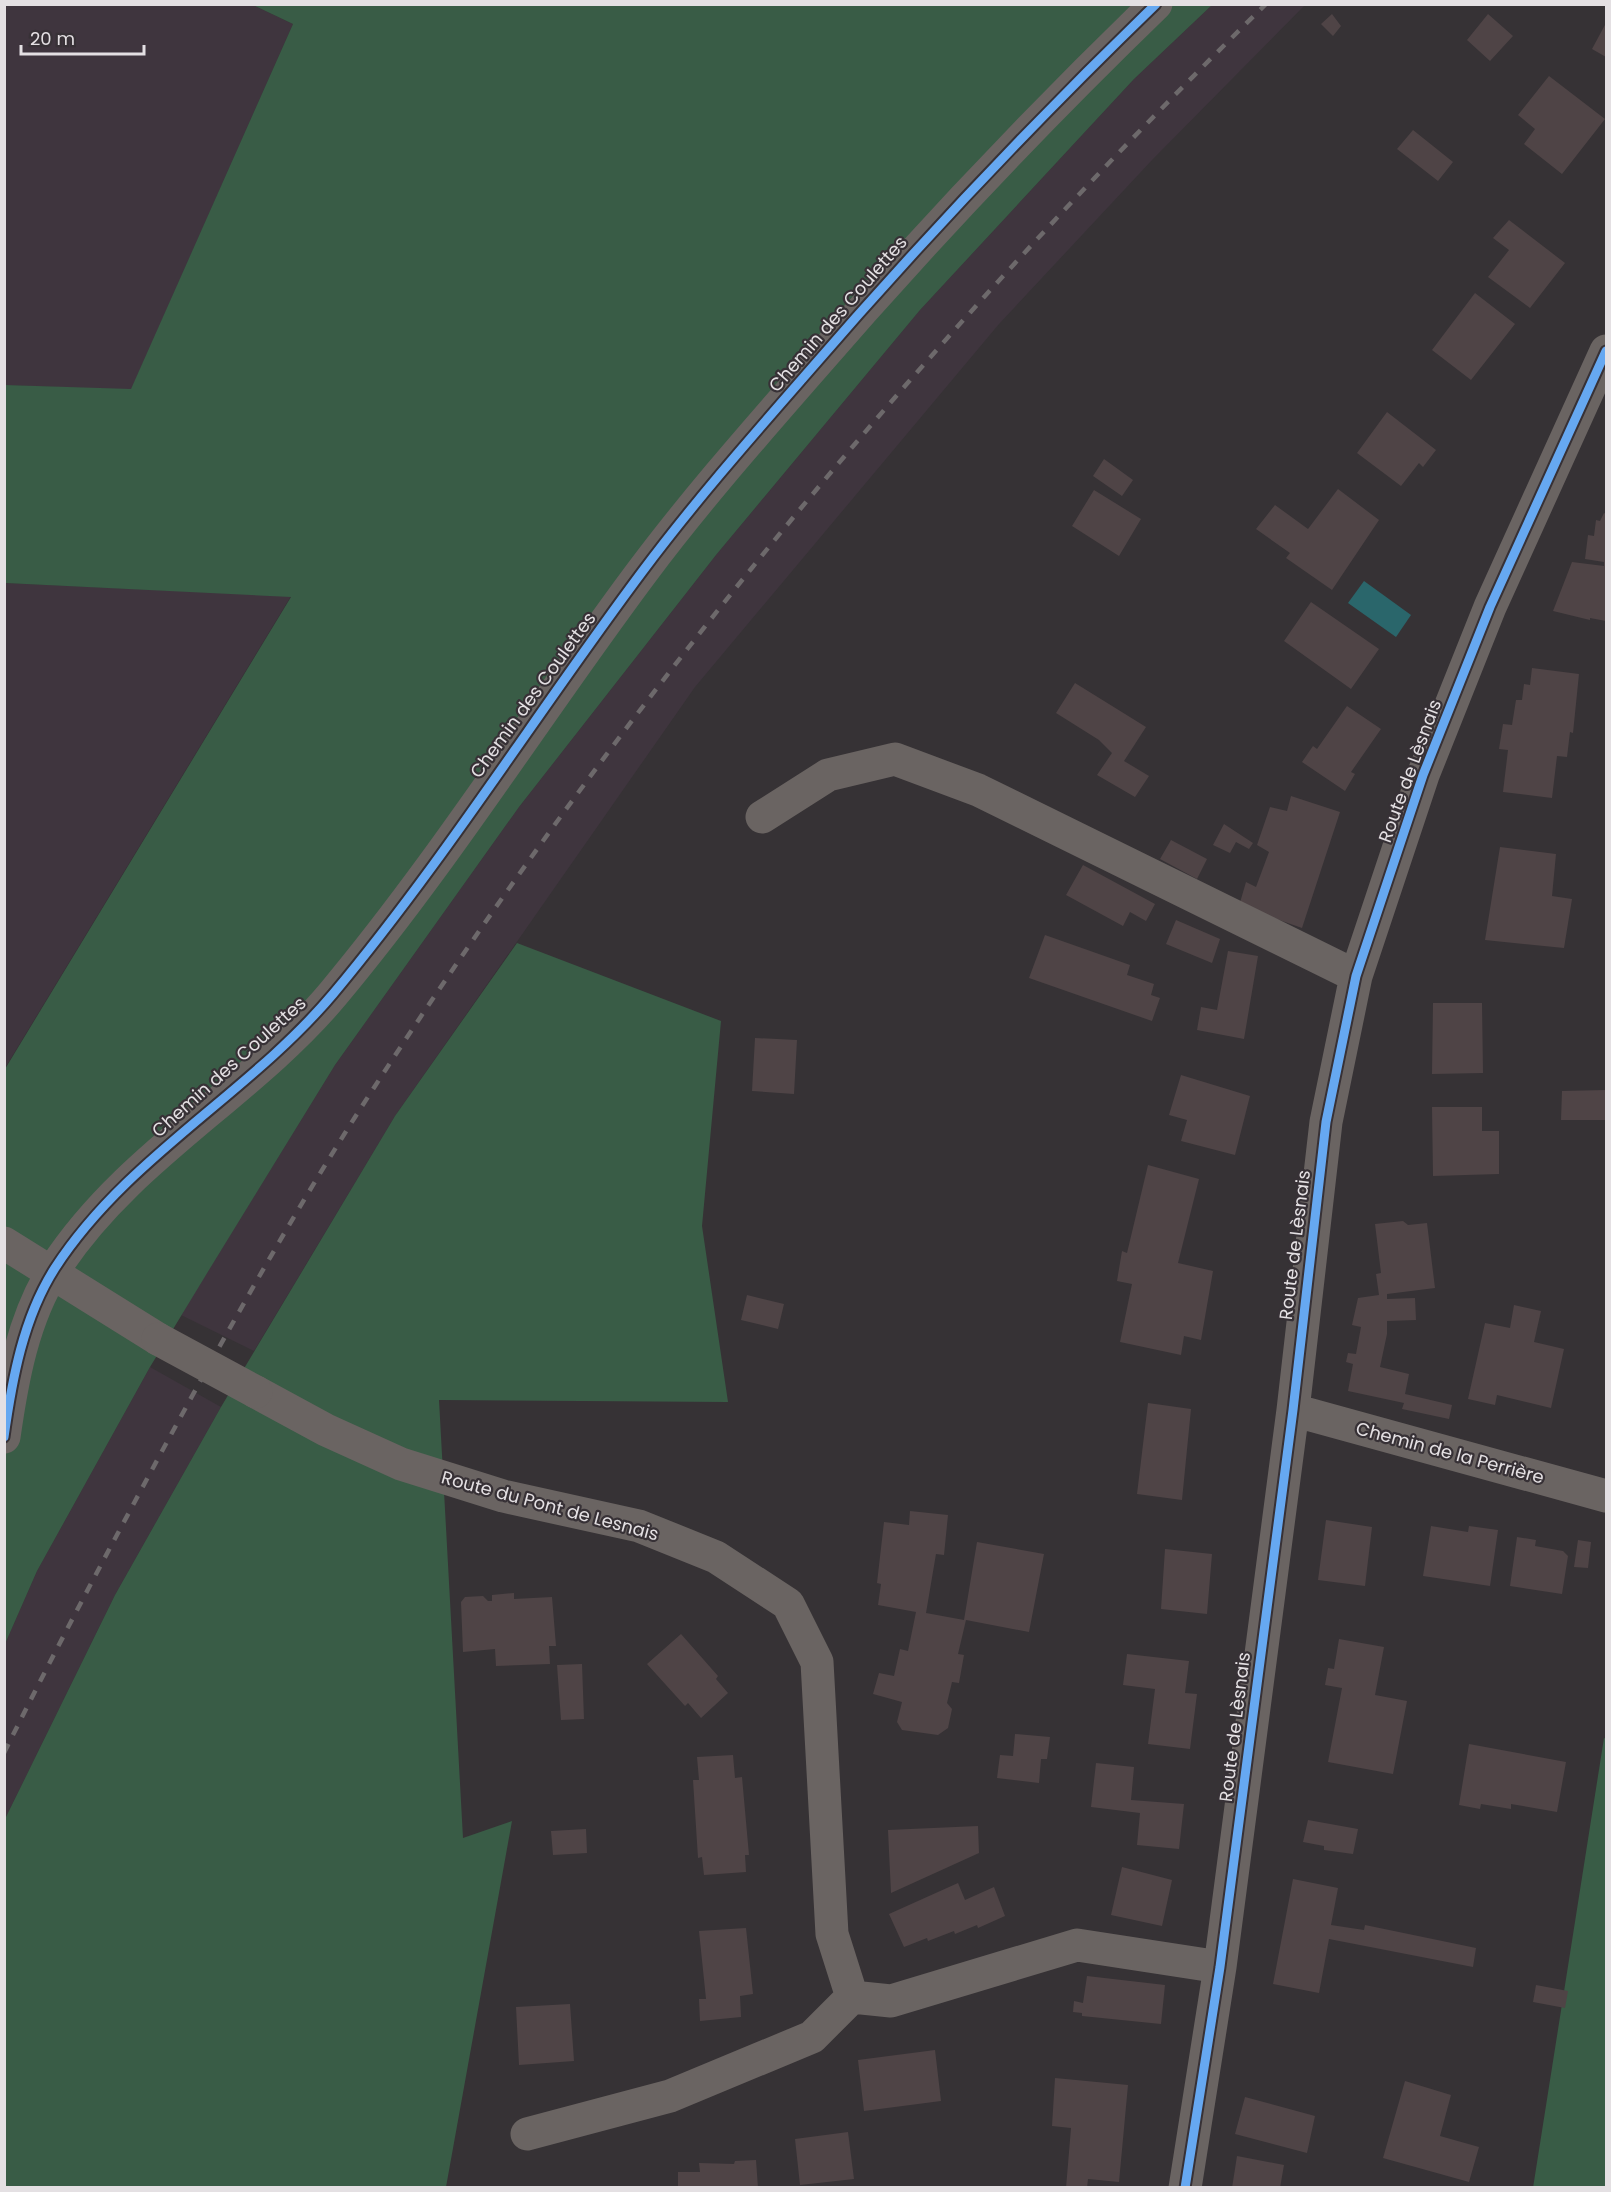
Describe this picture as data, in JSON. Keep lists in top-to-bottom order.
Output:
{
  "streets": {
    "street": [
      "Chemin des Coulettes",
      "Route de Lèsnais",
      "Chemin de la Perrière",
      "Route du Pont de Lesnais"
    ]
  },
  "crossings": [
    ["Chemin des Coulettes", "Route du Pont de Lesnais"],
    ["Route de Lèsnais", "Chemin de la Perrière"]
  ],
  "scale_bar": "20 m"
}
